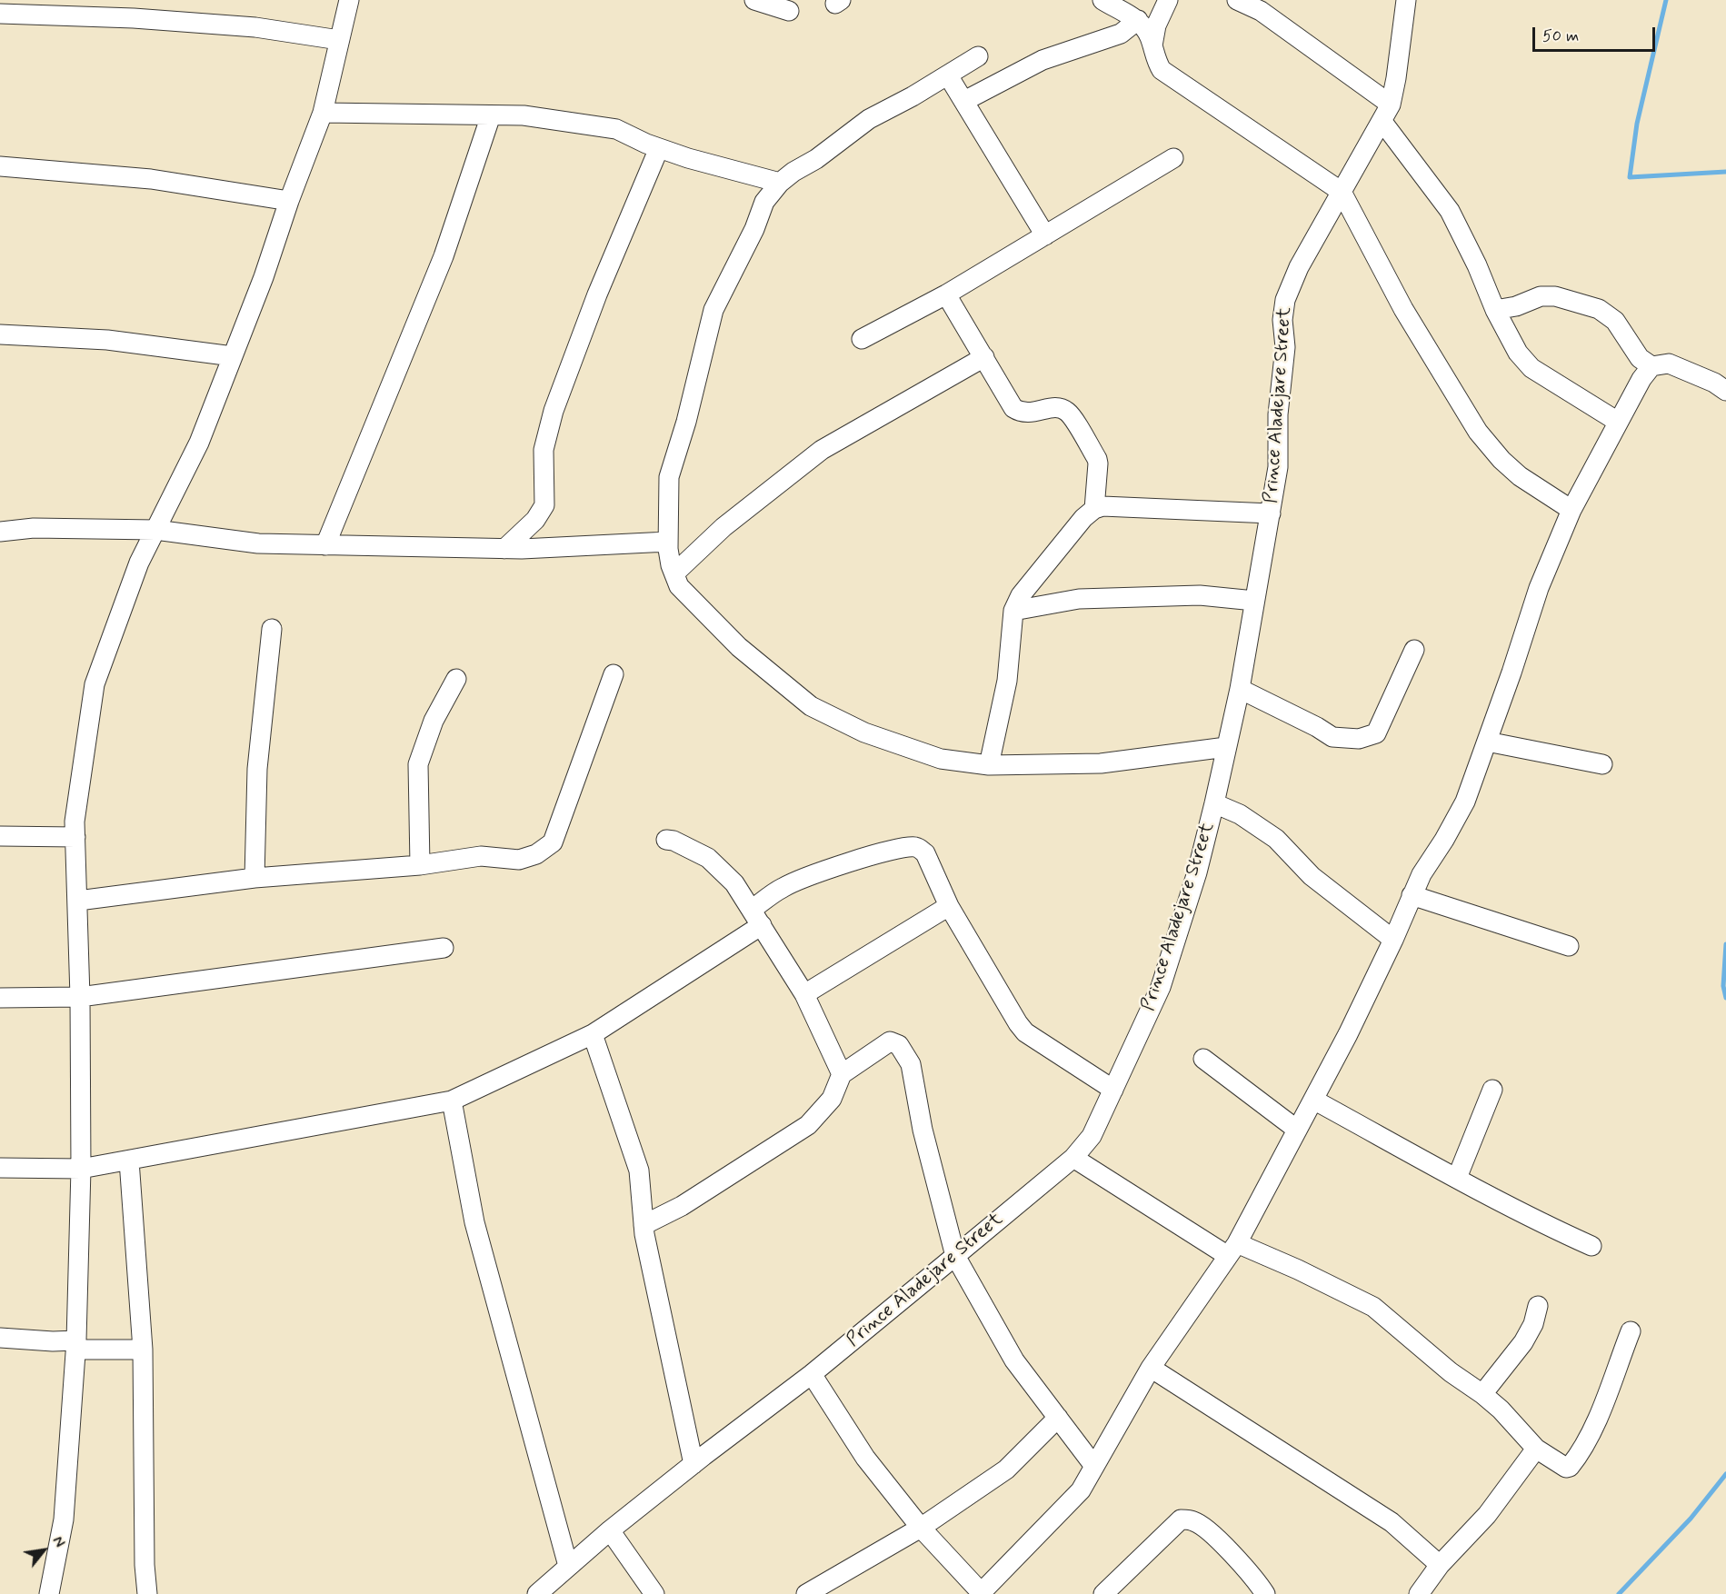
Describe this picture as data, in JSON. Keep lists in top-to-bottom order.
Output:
{
  "streets": {
    "street": ["Prince Aladejare Street"]
  },
  "scale_bar": "50 m",
  "north": "top right"
}
